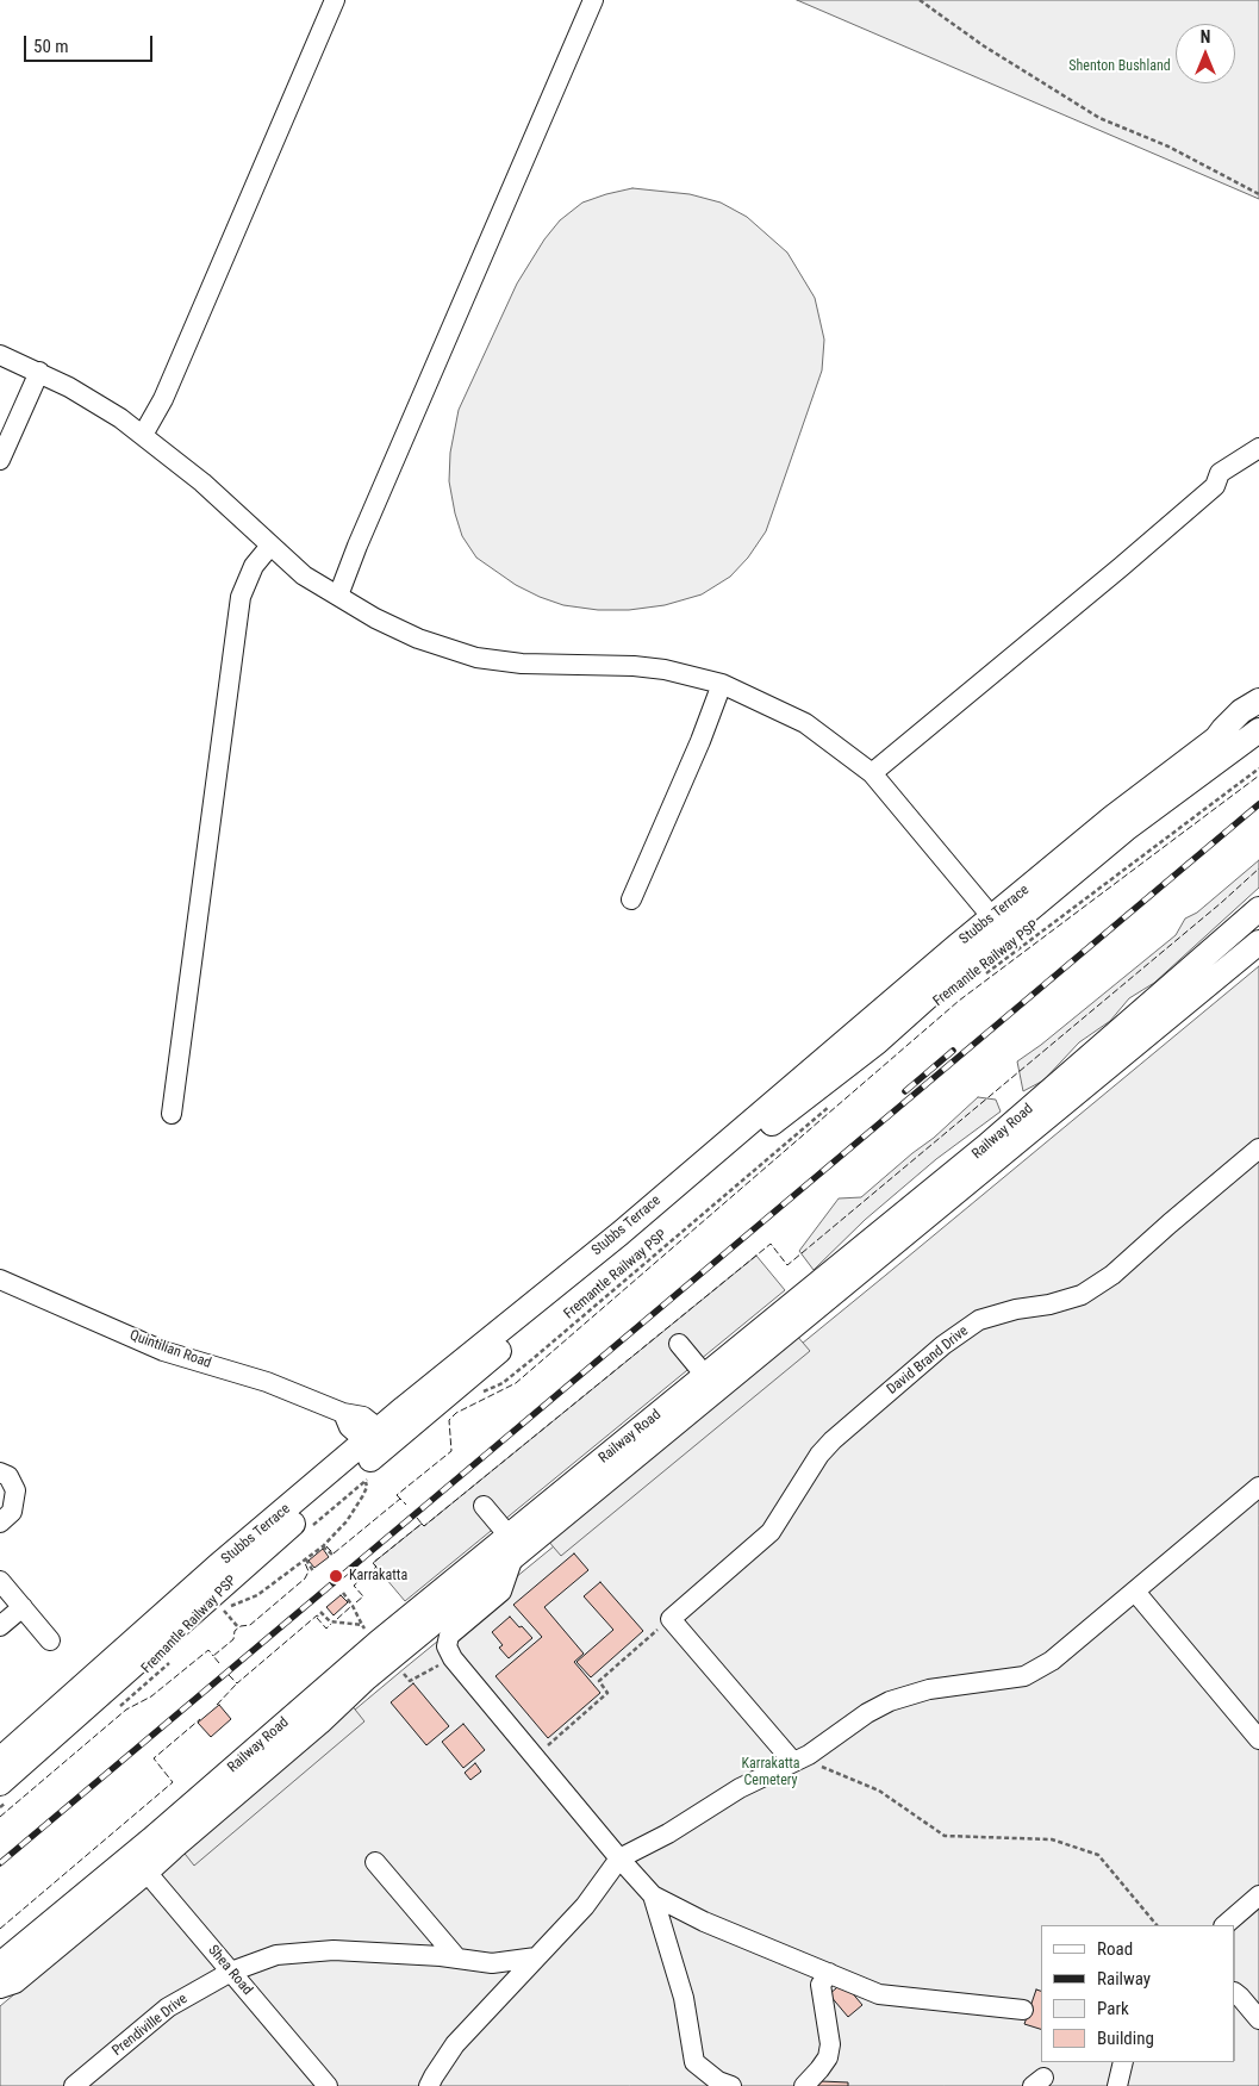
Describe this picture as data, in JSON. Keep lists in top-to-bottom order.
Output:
{
  "streets": {
    "main road": ["Stubbs Terrace", "Railway Road"],
    "street": [
      "Quintilian Road",
      "David Brand Drive",
      "Shea Road",
      "Prendiville Drive"
    ],
    "path": ["Fremantle Railway PSP"]
  },
  "crossings": [
    ["Stubbs Terrace", "Quintilian Road"],
    ["Railway Road", "Shea Road"],
    ["Shea Road", "Prendiville Drive"]
  ],
  "parks": ["Shenton Bushland", "Karrakatta Cemetery"],
  "places": ["Karrakatta"],
  "legend": [
    "Road",
    "Railway",
    "Park",
    "Building"
  ],
  "scale_bar": "50 m",
  "north": "top"
}
